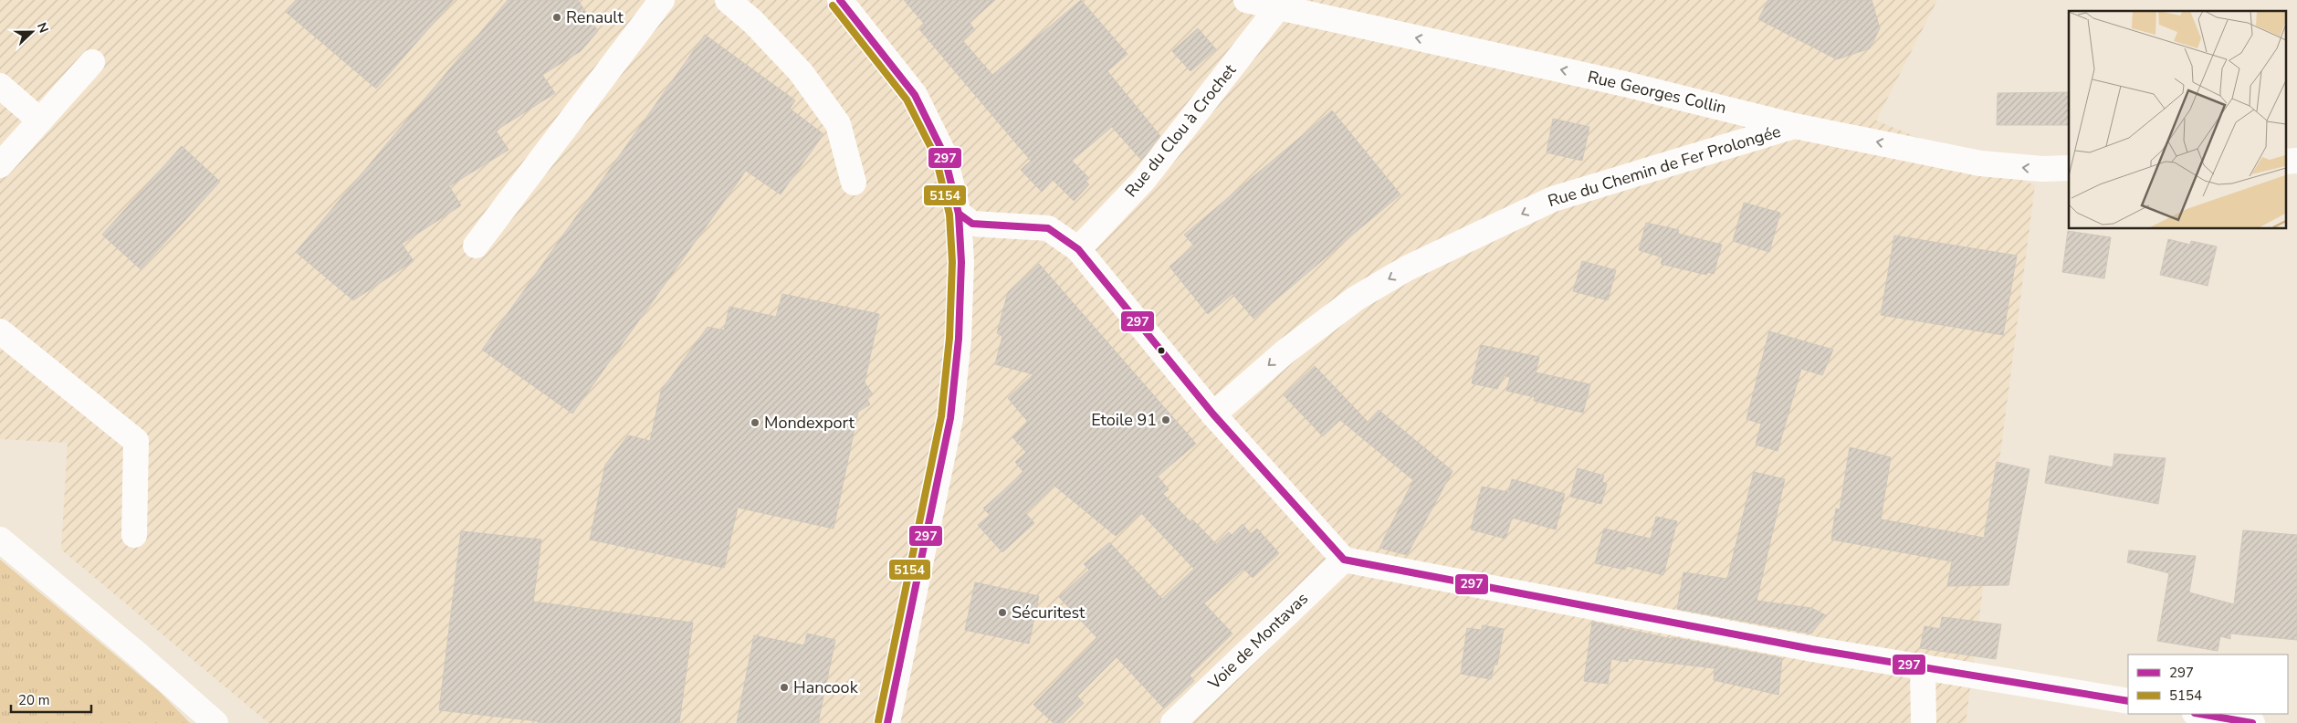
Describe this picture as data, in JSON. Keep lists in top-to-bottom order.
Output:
{
  "streets": {
    "street": [
      "Rue Georges Collin",
      "Rue du Clou à Crochet",
      "Rue du Chemin de Fer Prolongée",
      "Voie de Montavas"
    ]
  },
  "crossings": [
    ["Rue Georges Collin", "Rue du Clou à Crochet"],
    ["Rue Georges Collin", "Rue du Chemin de Fer Prolongée"]
  ],
  "one_way": ["Rue Georges Collin", "Rue du Chemin de Fer Prolongée"],
  "places": [
    "Renault",
    "Etoile 91",
    "Mondexport",
    "Sécuritest",
    "Hancook"
  ],
  "lines": ["transit line 297", "transit line 5154"],
  "legend": ["297", "5154"],
  "scale_bar": "20 m",
  "north": "right"
}
